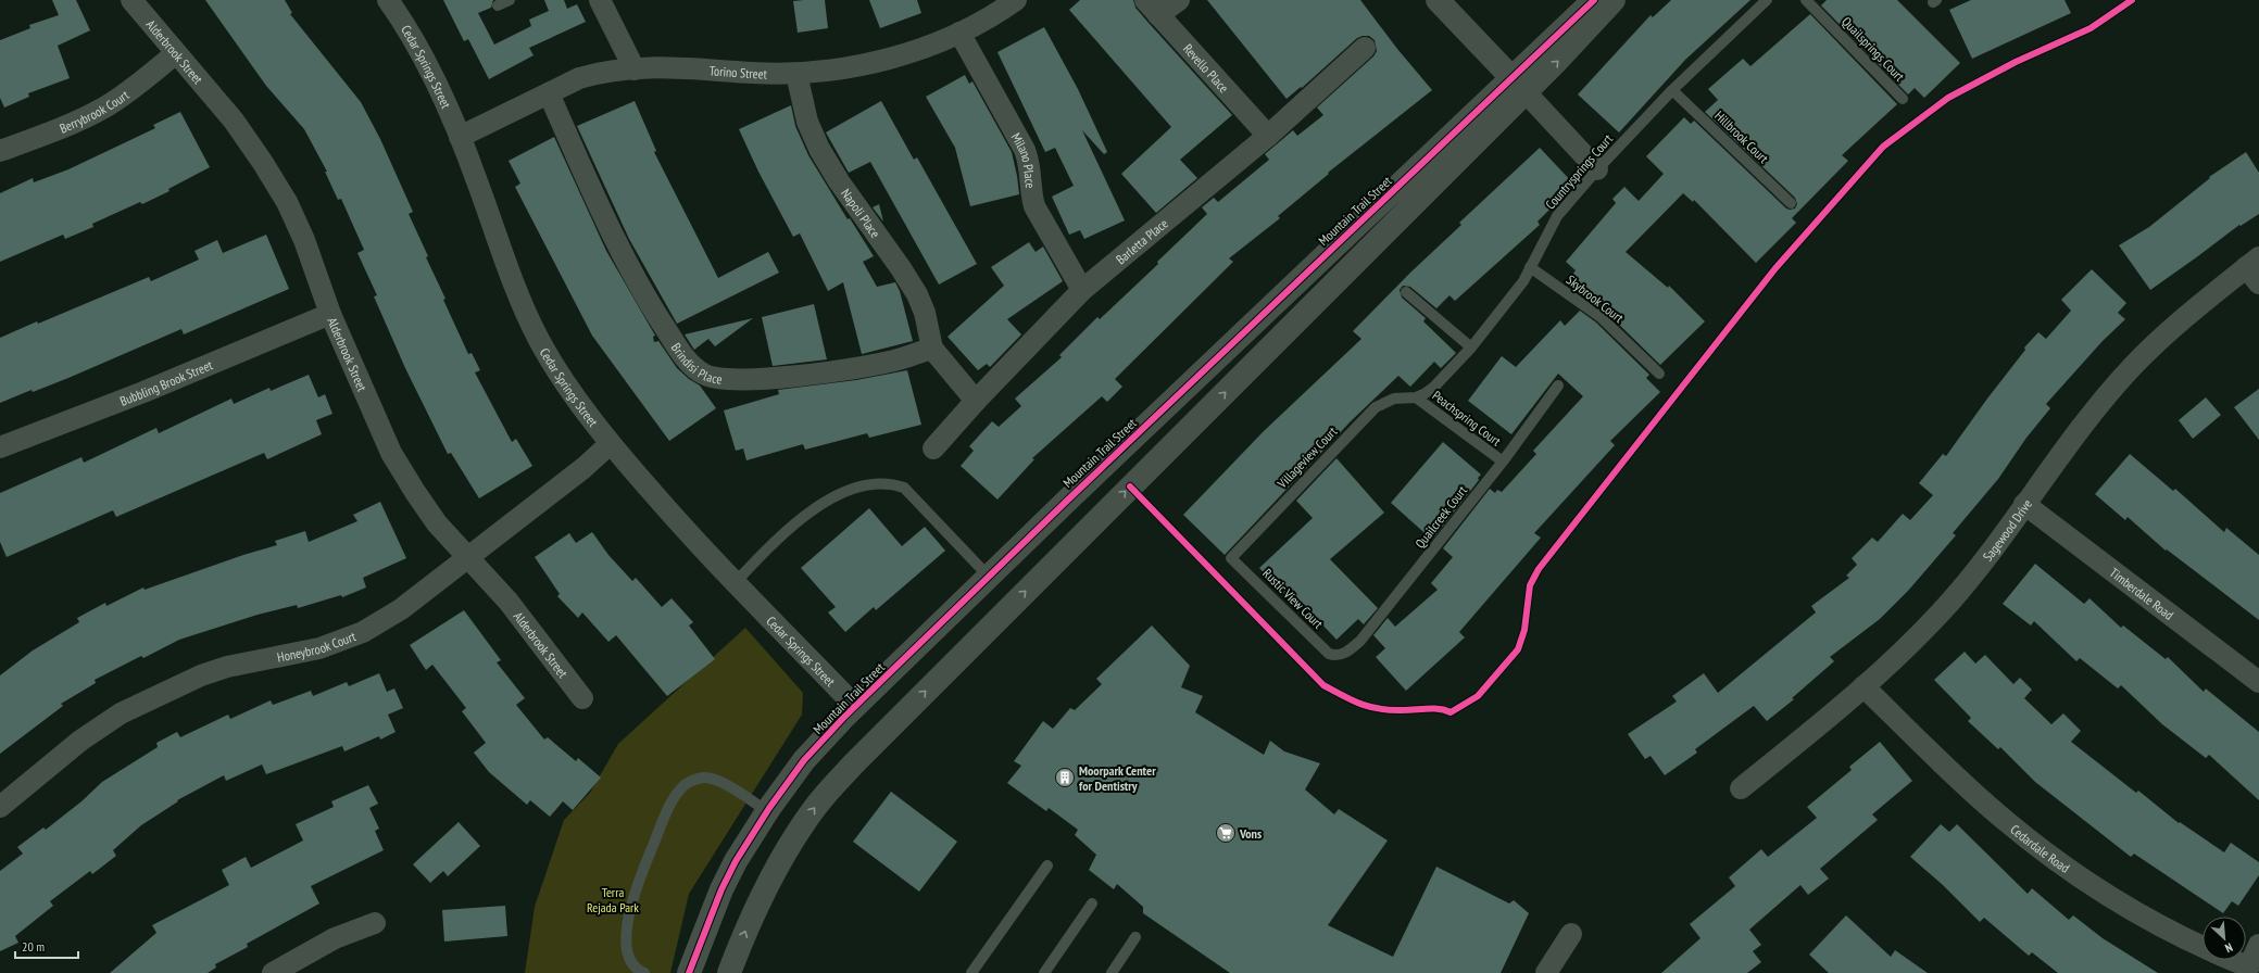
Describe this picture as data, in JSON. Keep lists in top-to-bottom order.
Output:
{
  "streets": {
    "street": [
      "Alderbrook Street",
      "Cedar Springs Street",
      "Revello Place",
      "Torino Street",
      "Berrybrook Court",
      "Milano Place",
      "Mountain Trail Street",
      "Napoli Place",
      "Barletta Place",
      "Brindisi Place",
      "Bubbling Brook Street",
      "Sagewood Drive",
      "Timberdale Road",
      "Honeybrook Court",
      "Cedardale Road"
    ],
    "lane": [
      "Quailsprings Court",
      "Hillbrook Court",
      "Countrysprings Court",
      "Skybrook Court",
      "Peachspring Court",
      "Villageview Court",
      "Quailcreek Court",
      "Rustic View Court"
    ]
  },
  "crossings": [
    ["Alderbrook Street", "Berrybrook Court"],
    ["Alderbrook Street", "Bubbling Brook Street"],
    ["Alderbrook Street", "Honeybrook Court"],
    ["Cedar Springs Street", "Torino Street"],
    ["Cedar Springs Street", "Mountain Trail Street"],
    ["Cedar Springs Street", "Honeybrook Court"],
    ["Revello Place", "Barletta Place"],
    ["Torino Street", "Milano Place"],
    ["Torino Street", "Napoli Place"],
    ["Torino Street", "Brindisi Place"],
    ["Hillbrook Court", "Countrysprings Court"],
    ["Milano Place", "Barletta Place"],
    ["Countrysprings Court", "Skybrook Court"],
    ["Countrysprings Court", "Peachspring Court"],
    ["Countrysprings Court", "Villageview Court"],
    ["Napoli Place", "Brindisi Place"],
    ["Peachspring Court", "Villageview Court"],
    ["Peachspring Court", "Quailcreek Court"],
    ["Villageview Court", "Rustic View Court"],
    ["Quailcreek Court", "Rustic View Court"],
    ["Sagewood Drive", "Timberdale Road"],
    ["Sagewood Drive", "Cedardale Road"]
  ],
  "parks": ["Terra Rejada Park"],
  "places": {
    "building": ["Moorpark Center for Dentistry"],
    "supermarket": ["Vons"]
  },
  "scale_bar": "20 m",
  "north": "bottom right"
}
